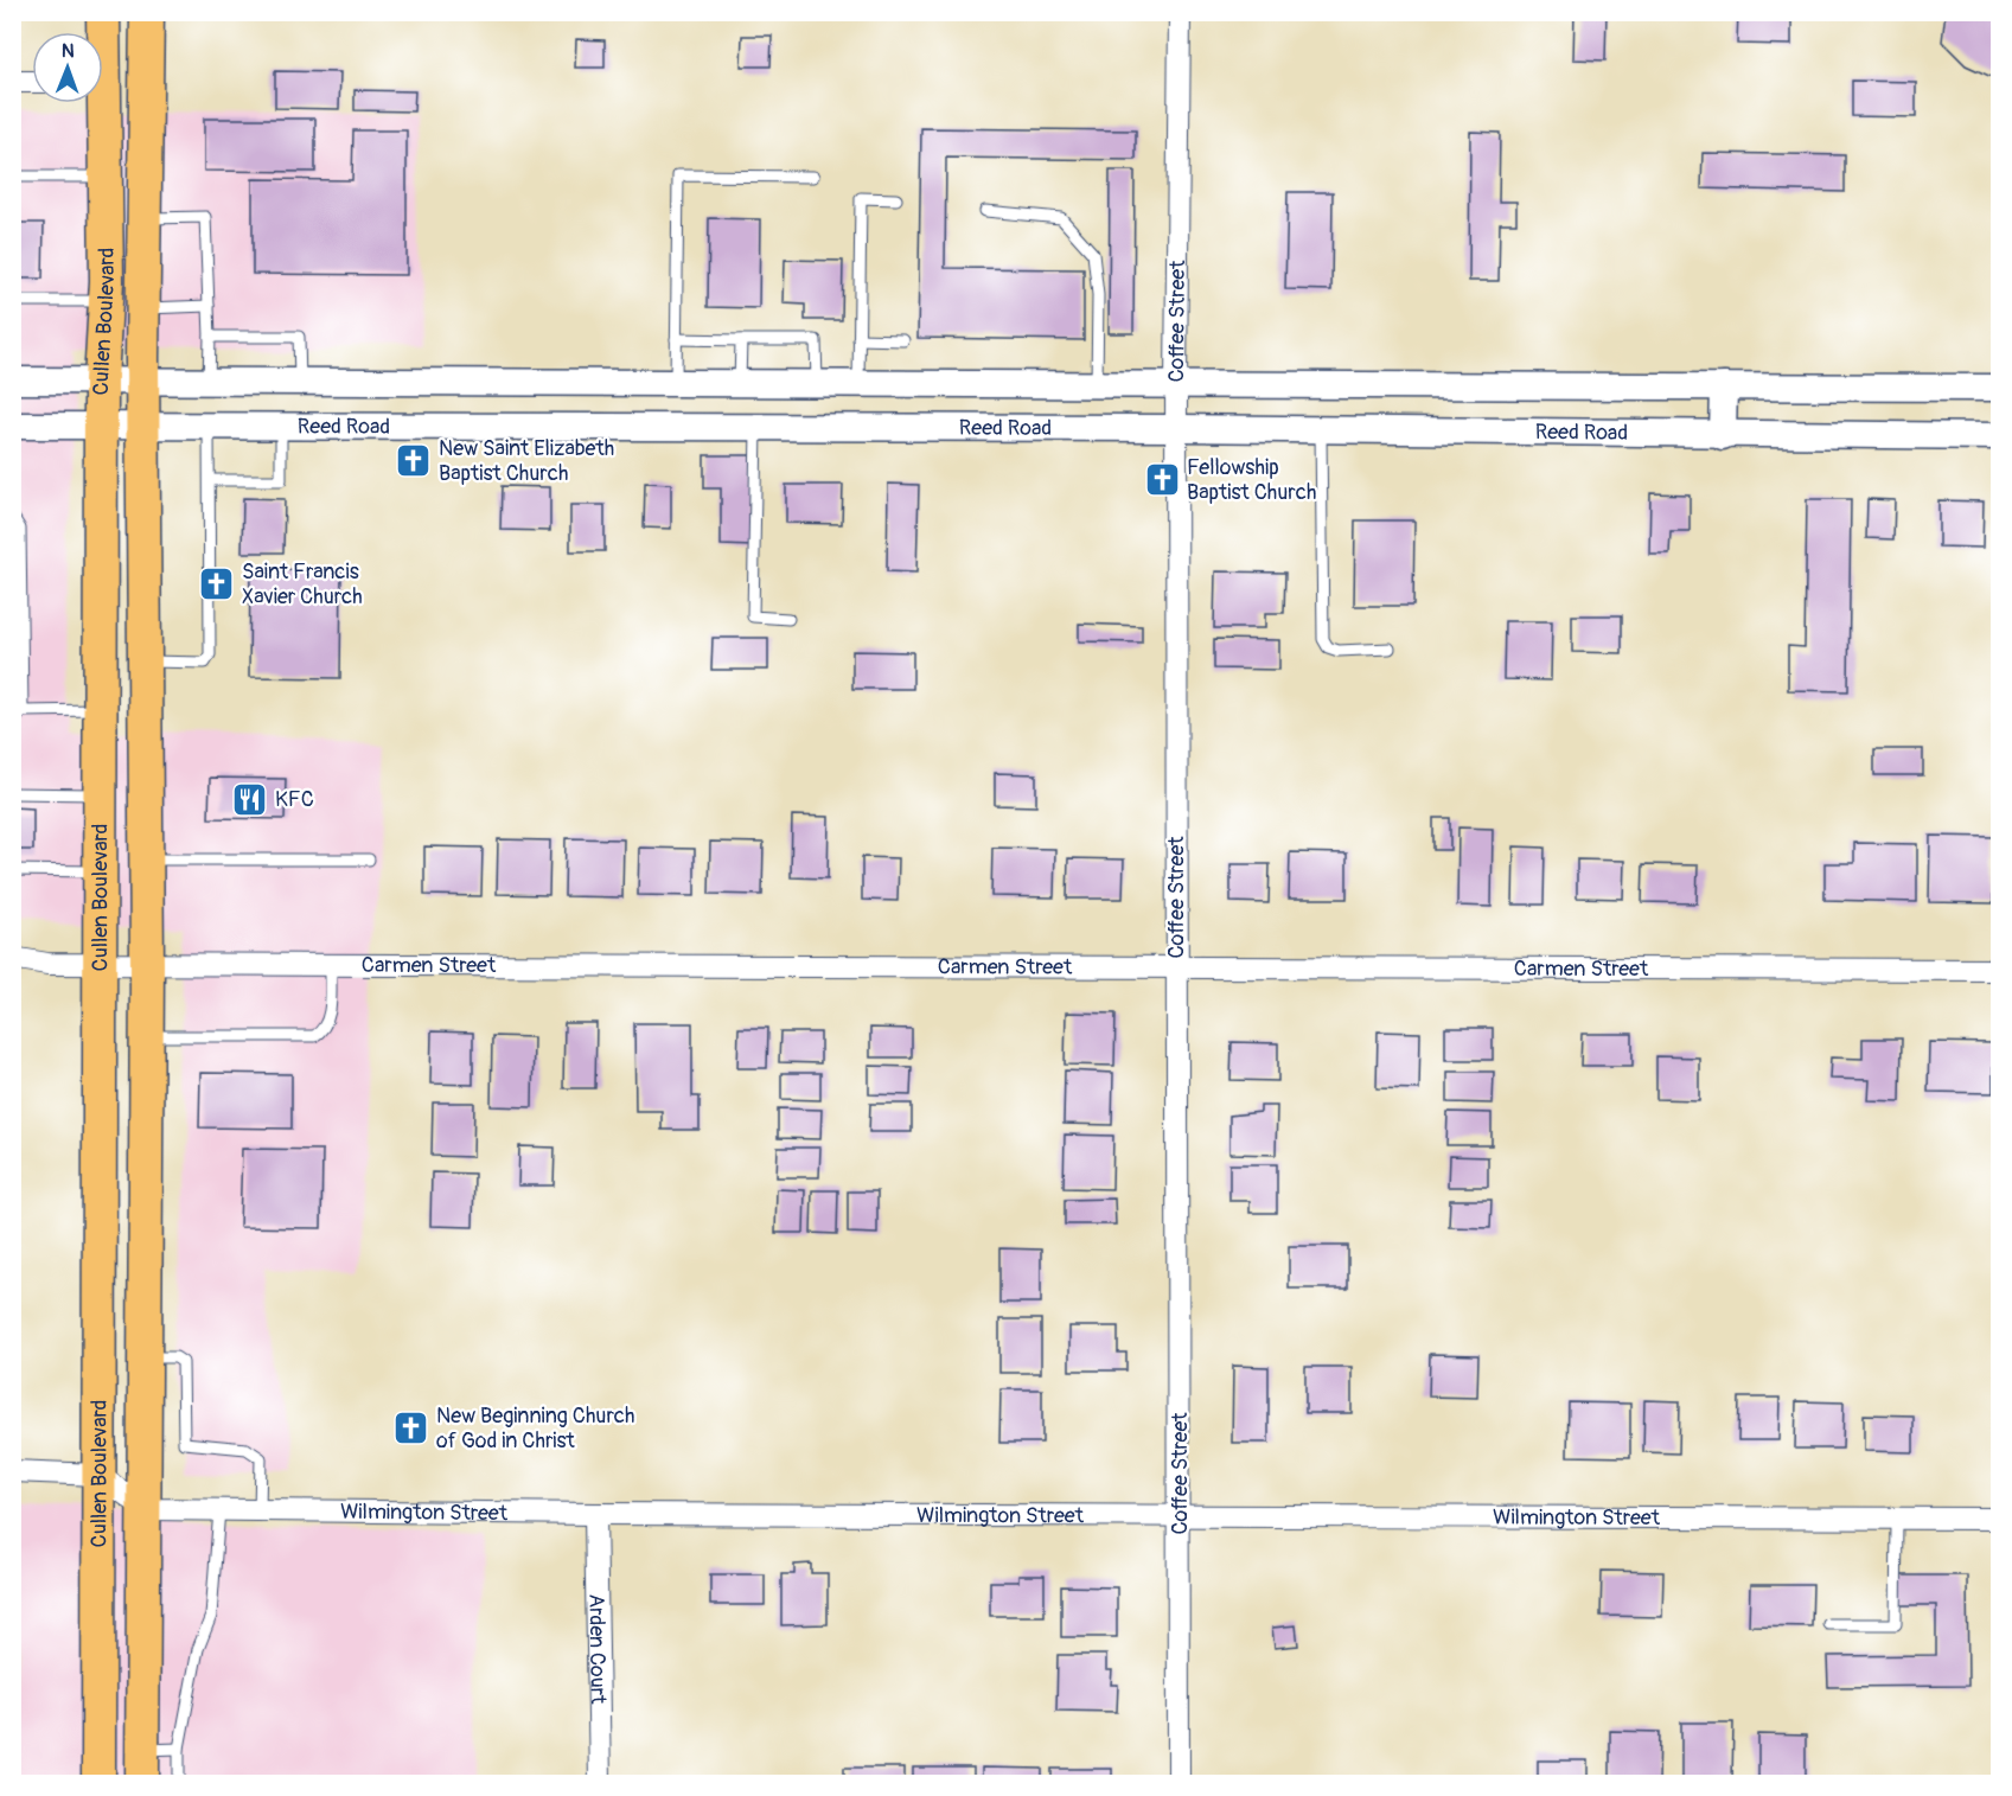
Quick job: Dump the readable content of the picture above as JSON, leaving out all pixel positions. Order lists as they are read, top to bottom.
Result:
{
  "streets": {
    "main road": ["Cullen Boulevard"],
    "street": [
      "Coffee Street",
      "Reed Road",
      "Carmen Street",
      "Wilmington Street",
      "Arden Court"
    ]
  },
  "crossings": [
    ["Cullen Boulevard", "Reed Road"],
    ["Cullen Boulevard", "Carmen Street"],
    ["Cullen Boulevard", "Wilmington Street"],
    ["Coffee Street", "Reed Road"],
    ["Coffee Street", "Carmen Street"],
    ["Coffee Street", "Wilmington Street"],
    ["Wilmington Street", "Arden Court"]
  ],
  "places": {
    "church": [
      "New Saint Elizabeth Baptist Church",
      "Fellowship Baptist Church",
      "Saint Francis Xavier Church",
      "New Beginning Church of God in Christ"
    ],
    "restaurant": ["KFC"]
  },
  "north": "top"
}
